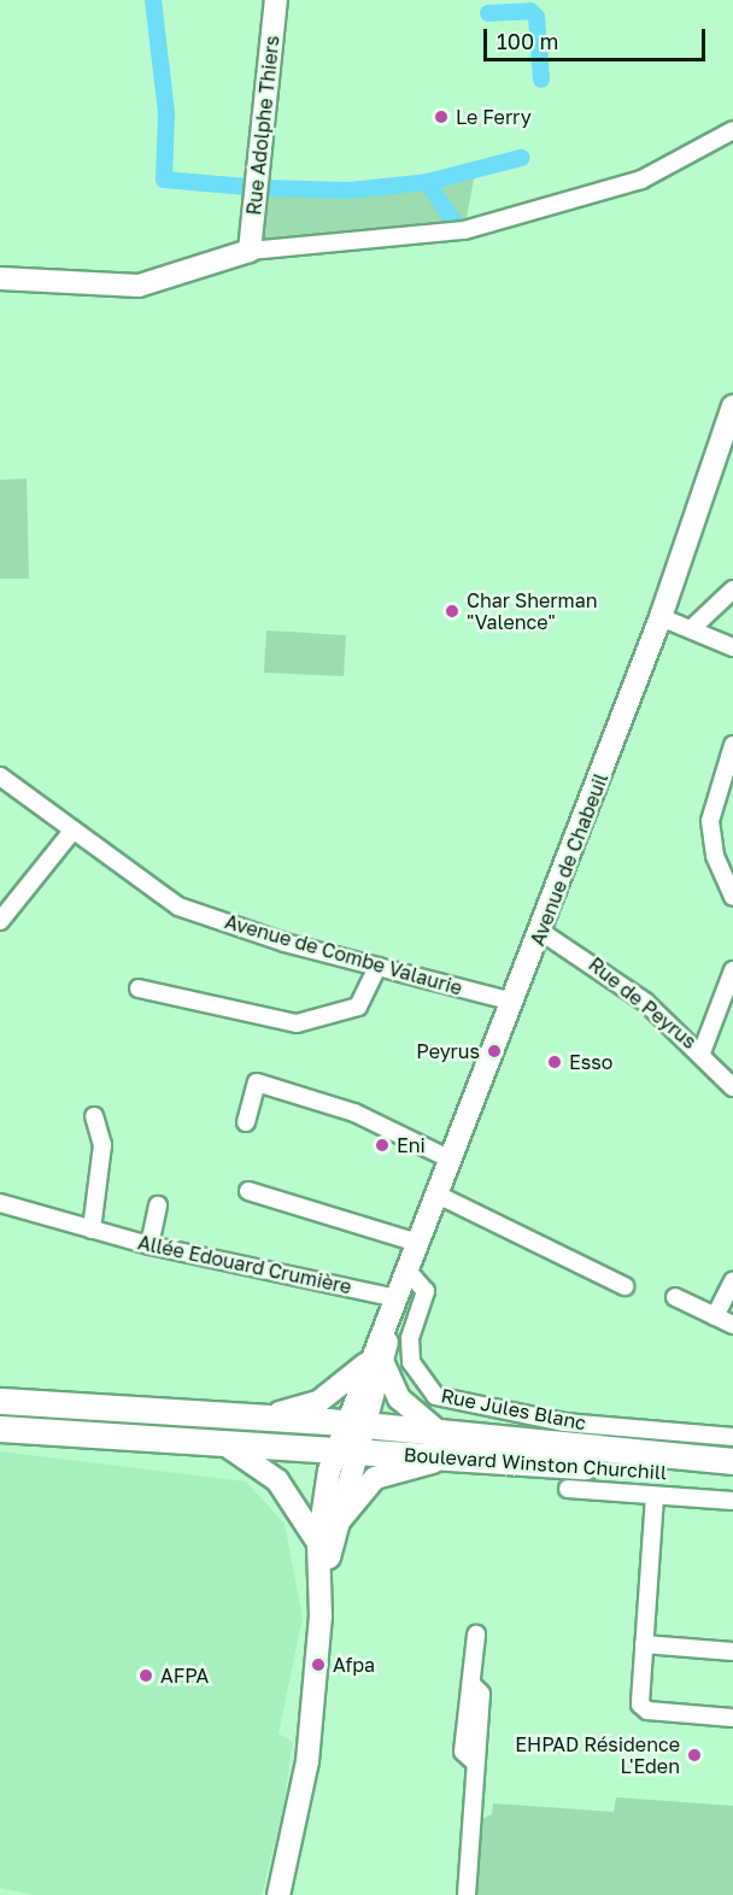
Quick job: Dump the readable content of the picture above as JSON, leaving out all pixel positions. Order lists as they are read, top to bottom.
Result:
{
  "streets": {
    "main road": ["Rue Adolphe Thiers", "Avenue de Chabeuil", "Boulevard Winston Churchill"],
    "street": [
      "Avenue de Combe Valaurie",
      "Rue de Peyrus",
      "Allée Edouard Crumière",
      "Rue Jules Blanc"
    ]
  },
  "crossings": [
    ["Avenue de Chabeuil", "Avenue de Combe Valaurie"],
    ["Avenue de Chabeuil", "Rue de Peyrus"],
    ["Avenue de Chabeuil", "Allée Edouard Crumière"],
    ["Avenue de Chabeuil", "Rue Jules Blanc"],
    ["Avenue de Chabeuil", "Boulevard Winston Churchill"]
  ],
  "places": [
    "Le Ferry",
    "Char Sherman \"Valence\"",
    "Peyrus",
    "Esso",
    "Eni",
    "Afpa",
    "AFPA",
    "EHPAD Résidence L'Eden"
  ],
  "scale_bar": "100 m"
}
